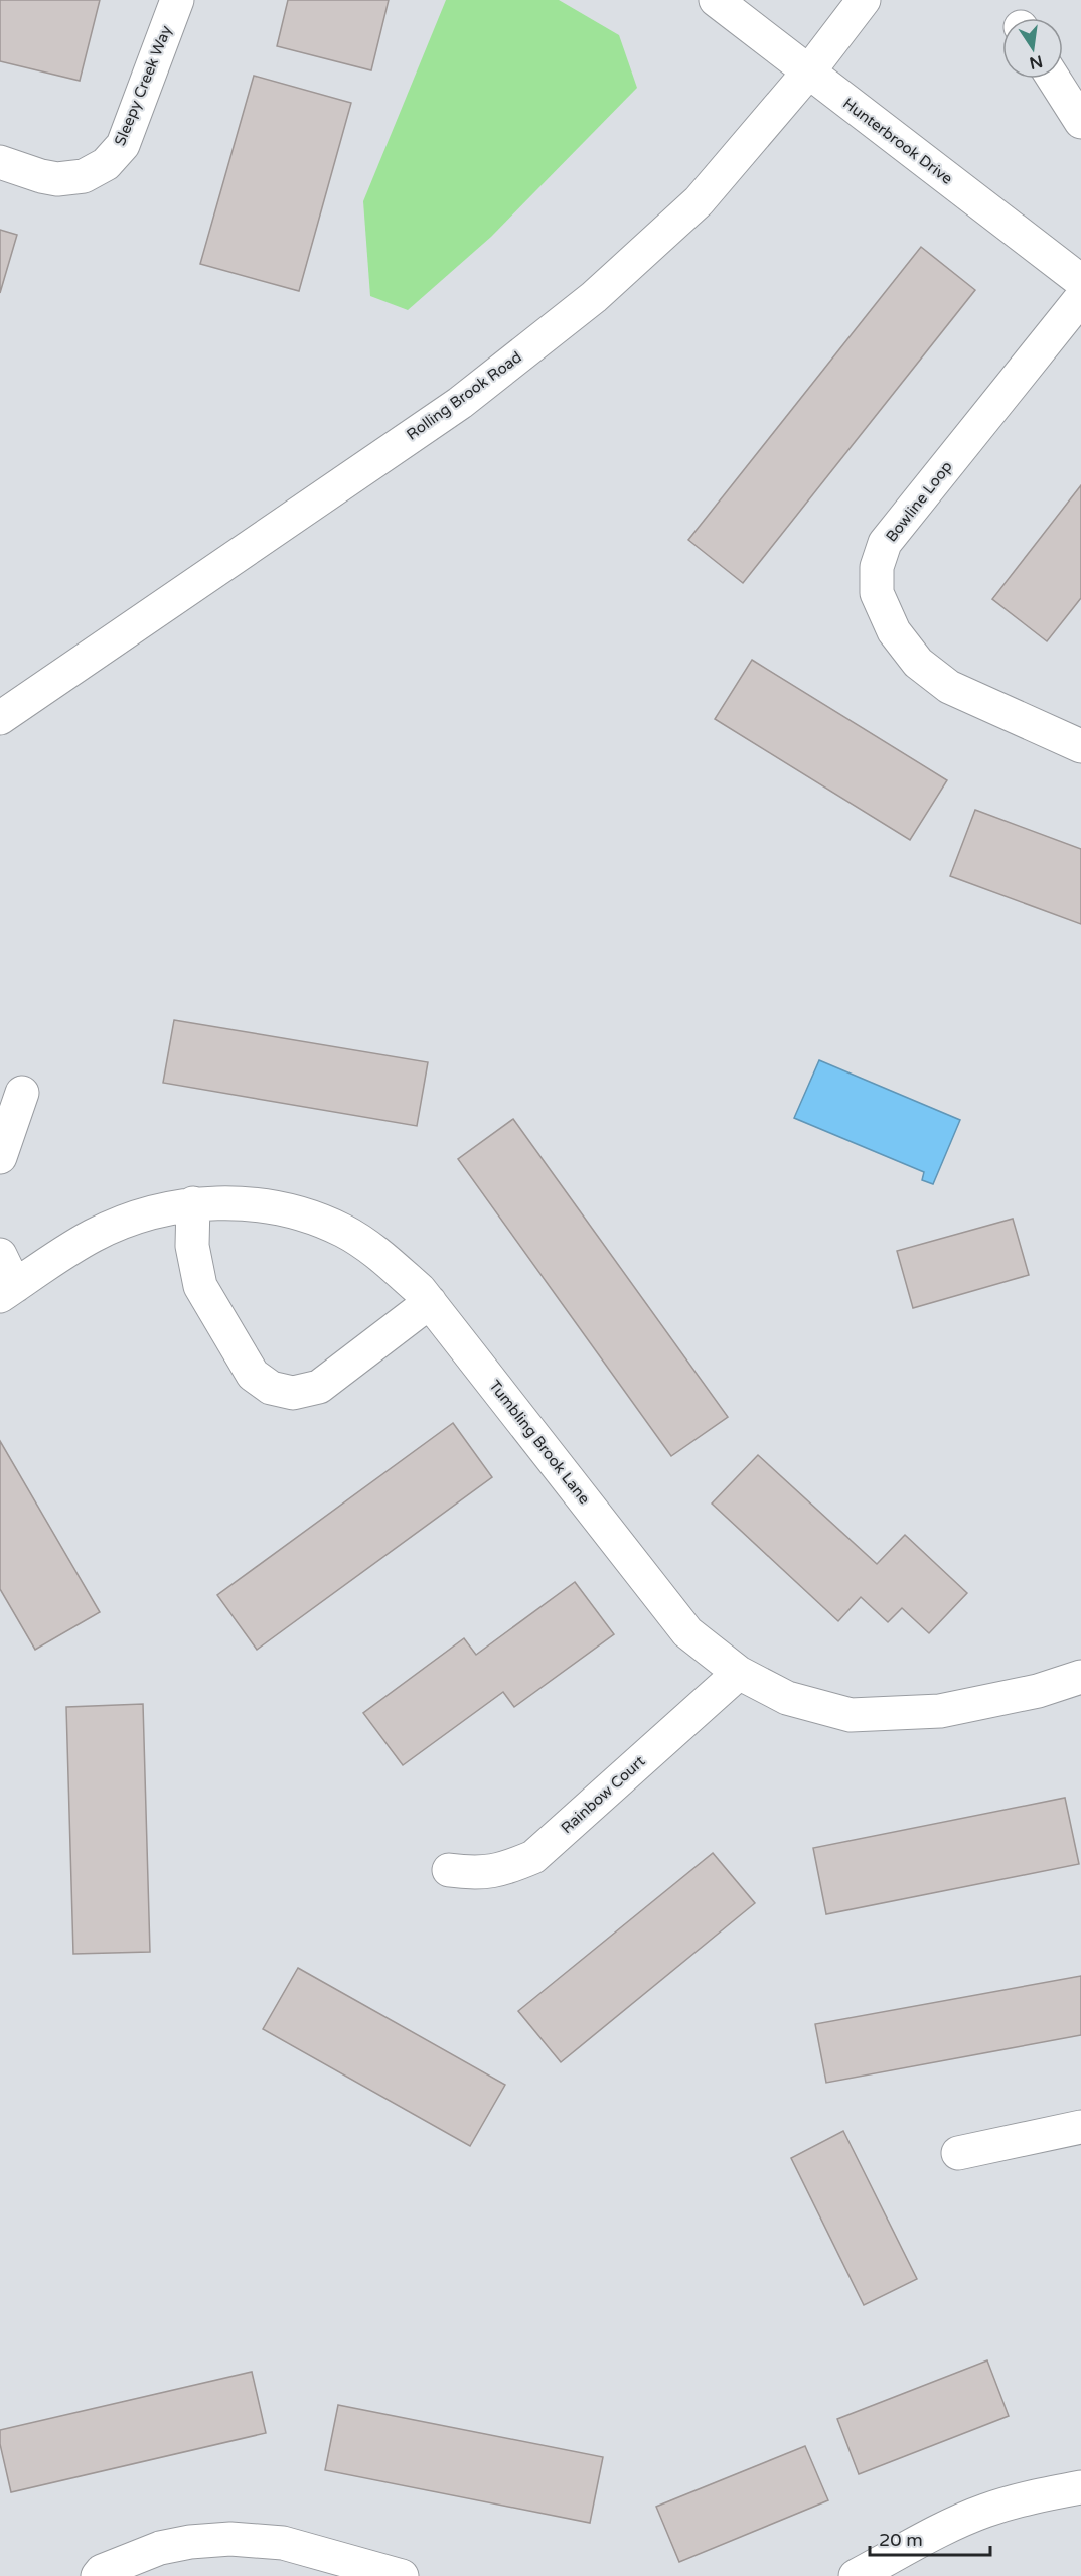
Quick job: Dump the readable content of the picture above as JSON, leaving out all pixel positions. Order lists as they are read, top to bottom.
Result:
{
  "streets": {
    "street": [
      "Sleepy Creek Way",
      "Hunterbrook Drive",
      "Rolling Brook Road",
      "Bowline Loop",
      "Tumbling Brook Lane",
      "Rainbow Court"
    ]
  },
  "crossings": [
    ["Hunterbrook Drive", "Rolling Brook Road"],
    ["Tumbling Brook Lane", "Rainbow Court"]
  ],
  "scale_bar": "20 m",
  "north": "bottom"
}
